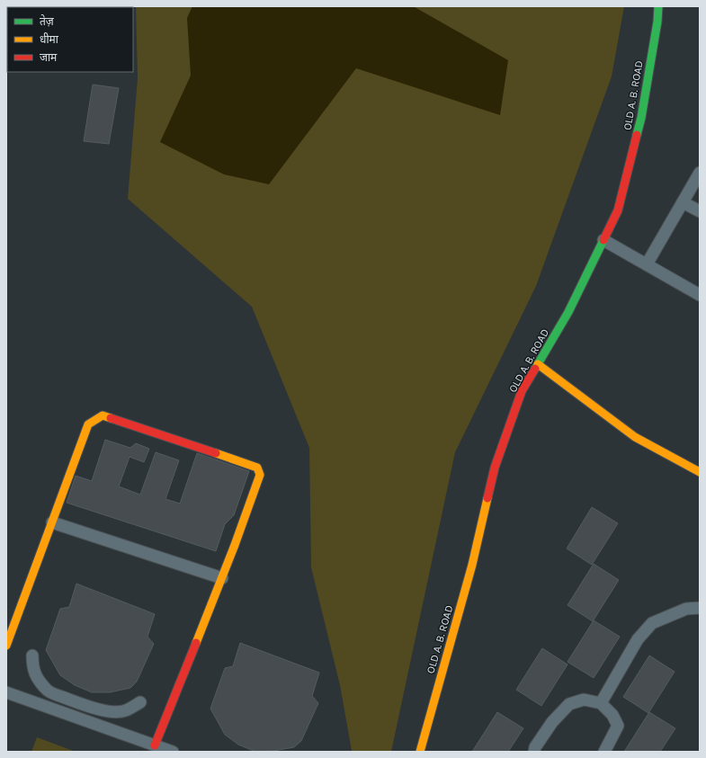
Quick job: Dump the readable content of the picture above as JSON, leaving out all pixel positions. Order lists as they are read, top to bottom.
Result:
{
  "streets": {
    "street": ["OLD A. B. ROAD"]
  },
  "legend": ["तेज़", "धीमा", "जाम"]
}
